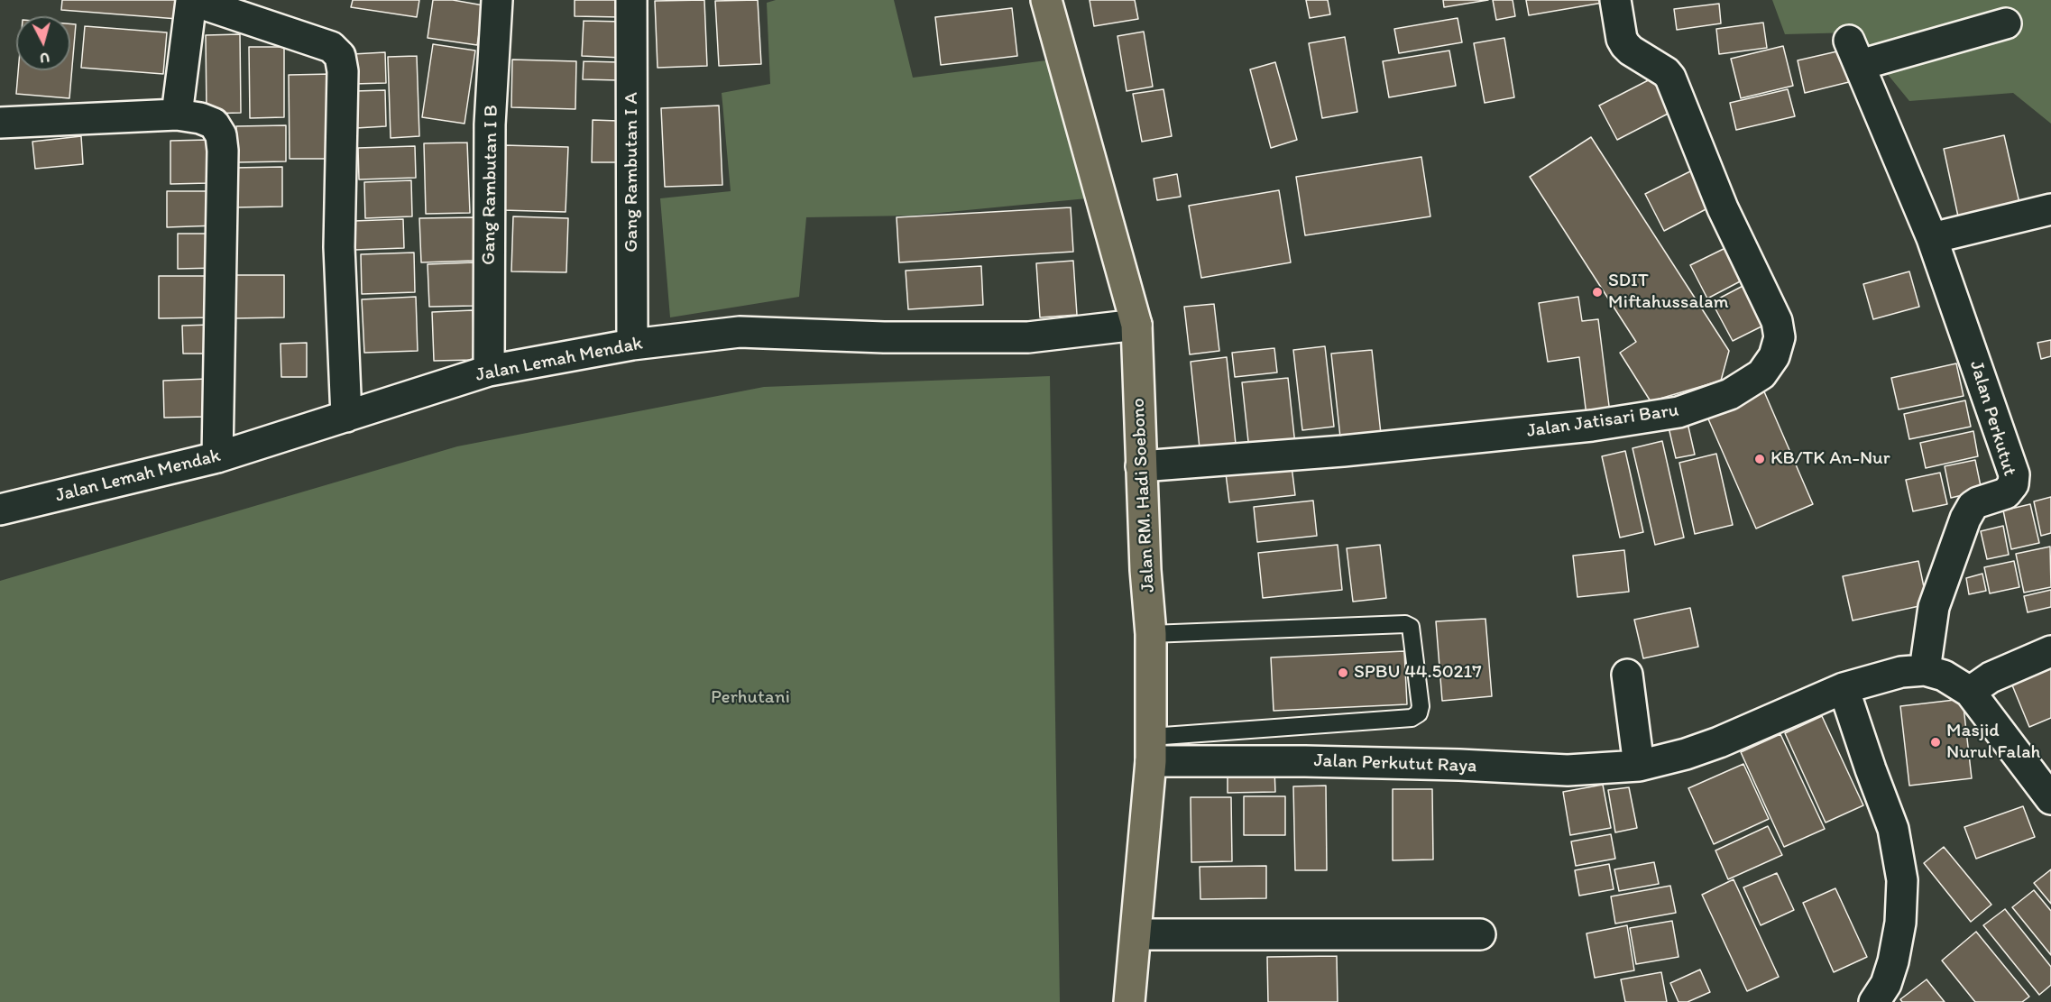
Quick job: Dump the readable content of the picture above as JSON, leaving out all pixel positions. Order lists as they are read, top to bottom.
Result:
{
  "streets": {
    "main road": ["Jalan RM. Hadi Soebono"],
    "street": [
      "Gang Rambutan I A",
      "Gang Rambutan I B",
      "Jalan Lemah Mendak",
      "Jalan Perkutut",
      "Jalan Jatisari Baru",
      "Jalan Perkutut Raya"
    ]
  },
  "crossings": [
    ["Gang Rambutan I A", "Jalan Lemah Mendak"],
    ["Gang Rambutan I B", "Jalan Lemah Mendak"],
    ["Jalan Lemah Mendak", "Jalan RM. Hadi Soebono"],
    ["Jalan Perkutut", "Jalan Perkutut Raya"],
    ["Jalan Jatisari Baru", "Jalan RM. Hadi Soebono"],
    ["Jalan RM. Hadi Soebono", "Jalan Perkutut Raya"]
  ],
  "parks": ["Perhutani"],
  "places": [
    "SDIT Miftahussalam",
    "KB/TK An-Nur",
    "SPBU 44.50217",
    "Masjid Nurul Falah"
  ],
  "north": "bottom"
}
